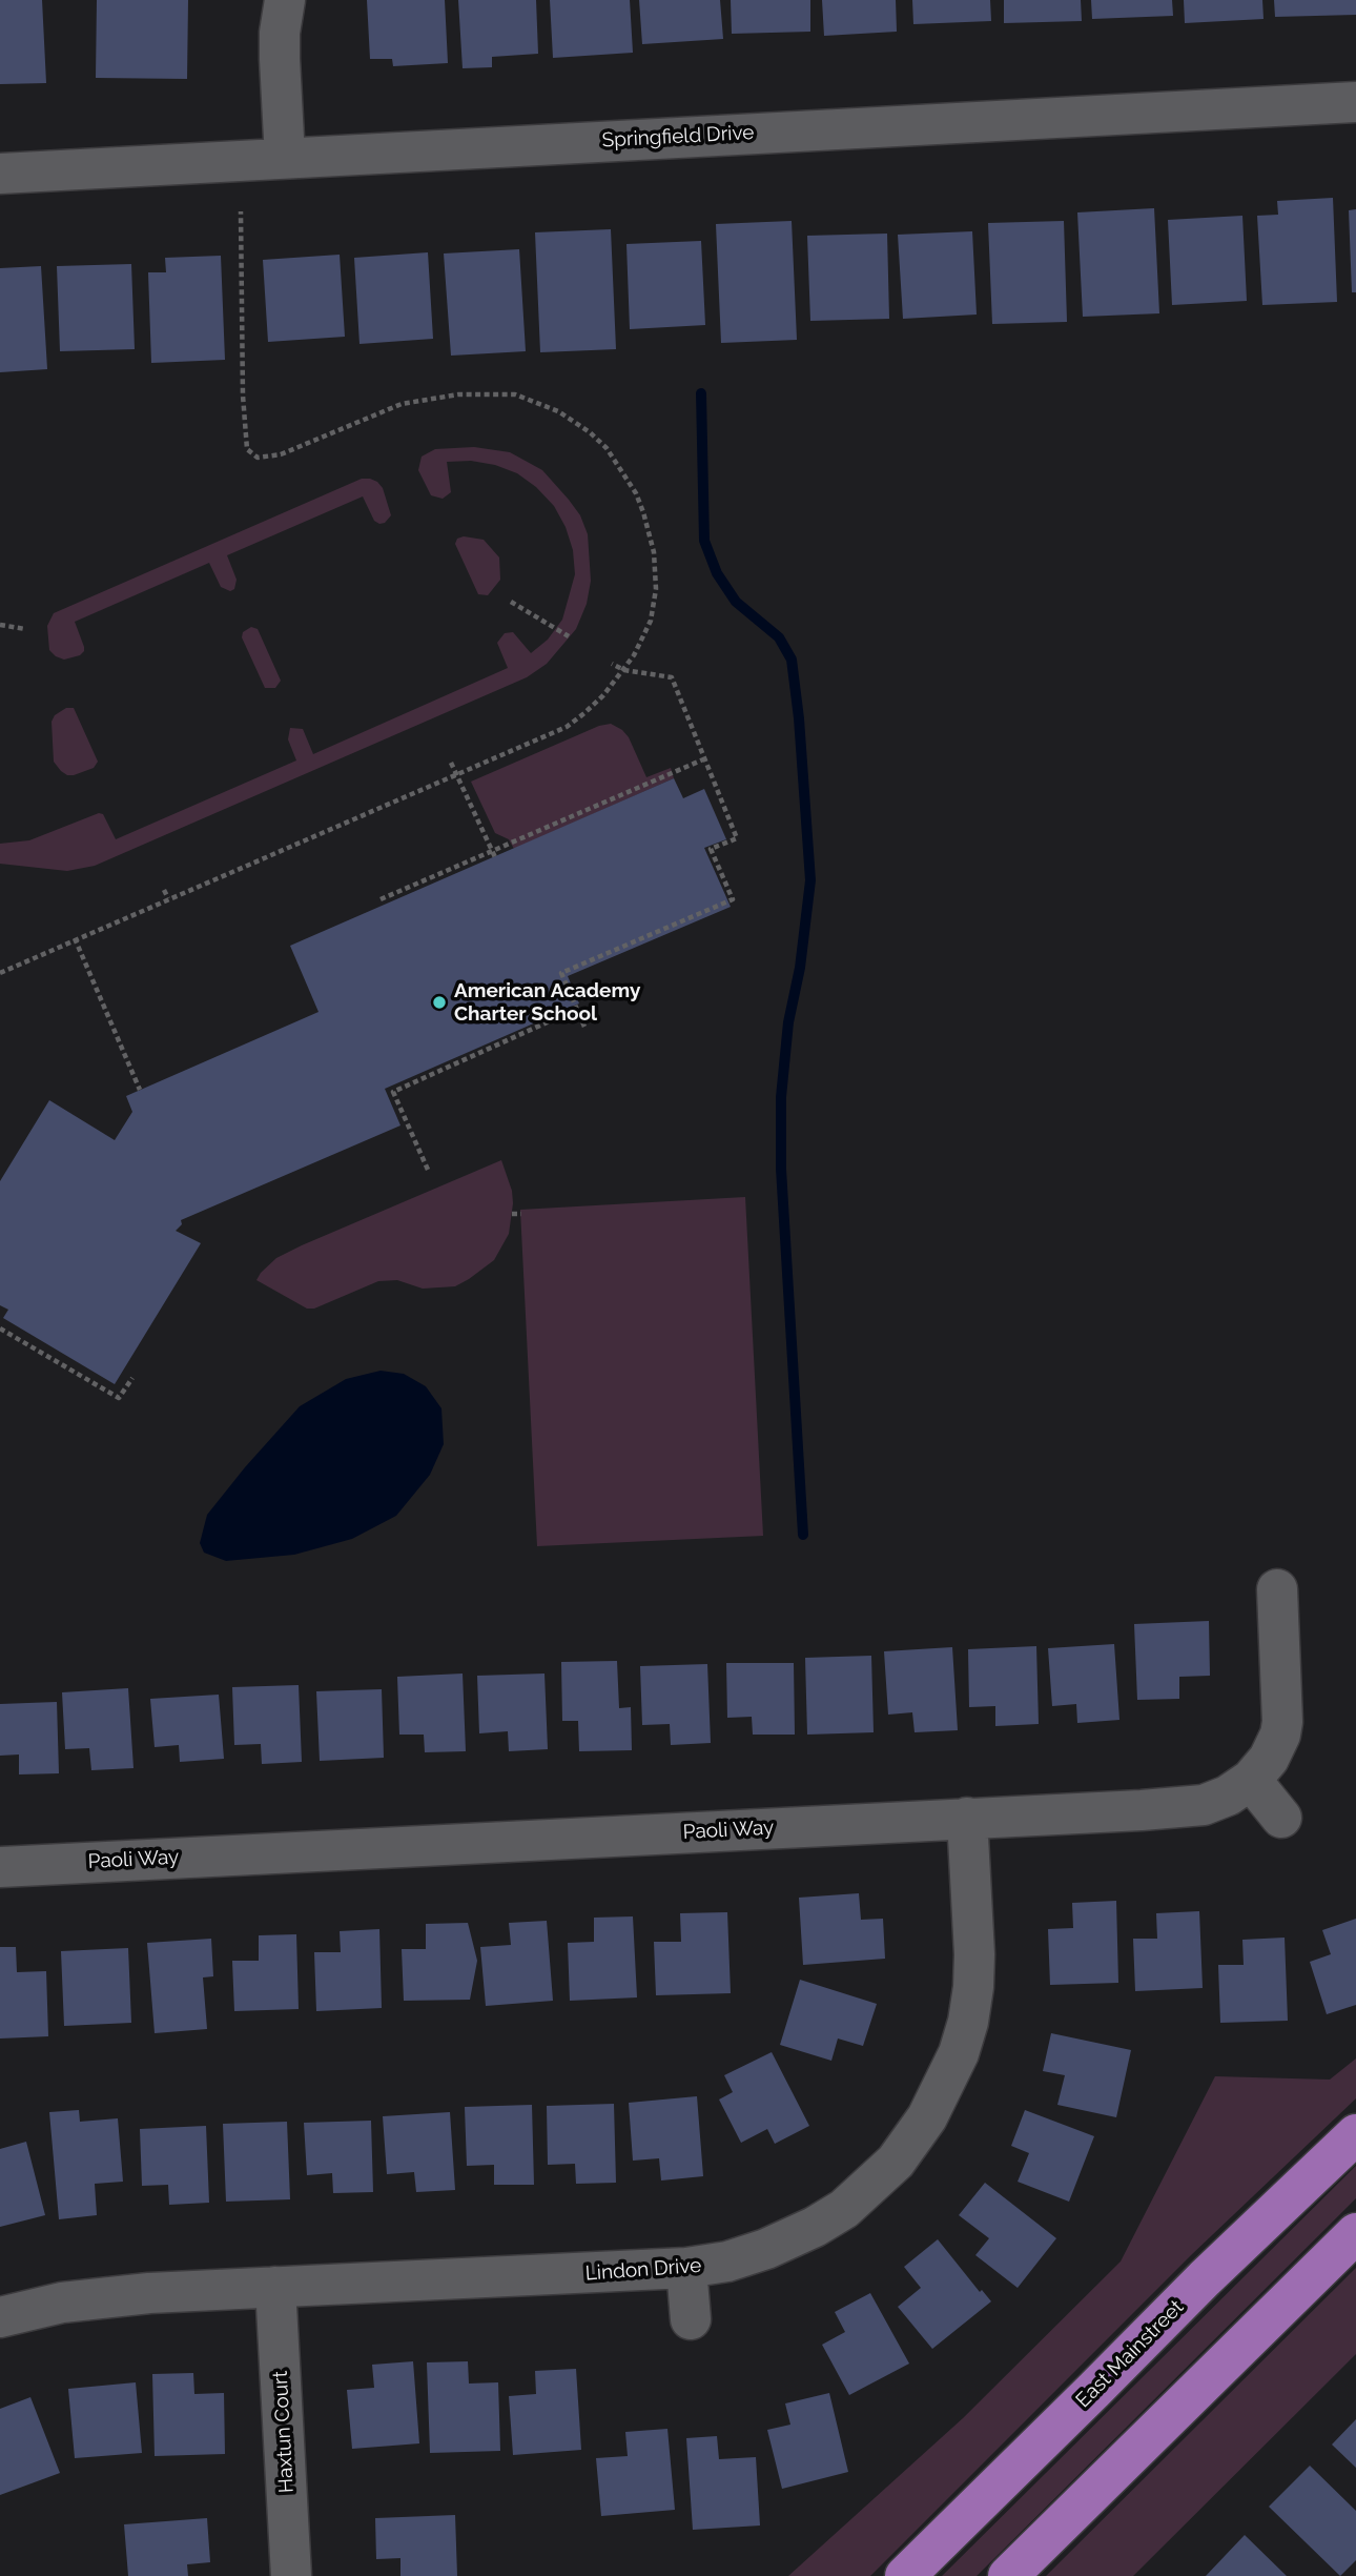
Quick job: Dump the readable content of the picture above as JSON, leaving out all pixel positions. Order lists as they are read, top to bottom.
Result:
{
  "streets": {
    "main road": ["East Mainstreet"],
    "street": [
      "Springfield Drive",
      "Paoli Way",
      "Lindon Drive",
      "Haxtun Court"
    ]
  },
  "crossings": [
    ["Paoli Way", "Lindon Drive"],
    ["Lindon Drive", "Haxtun Court"]
  ],
  "places": ["American Academy Charter School"]
}
